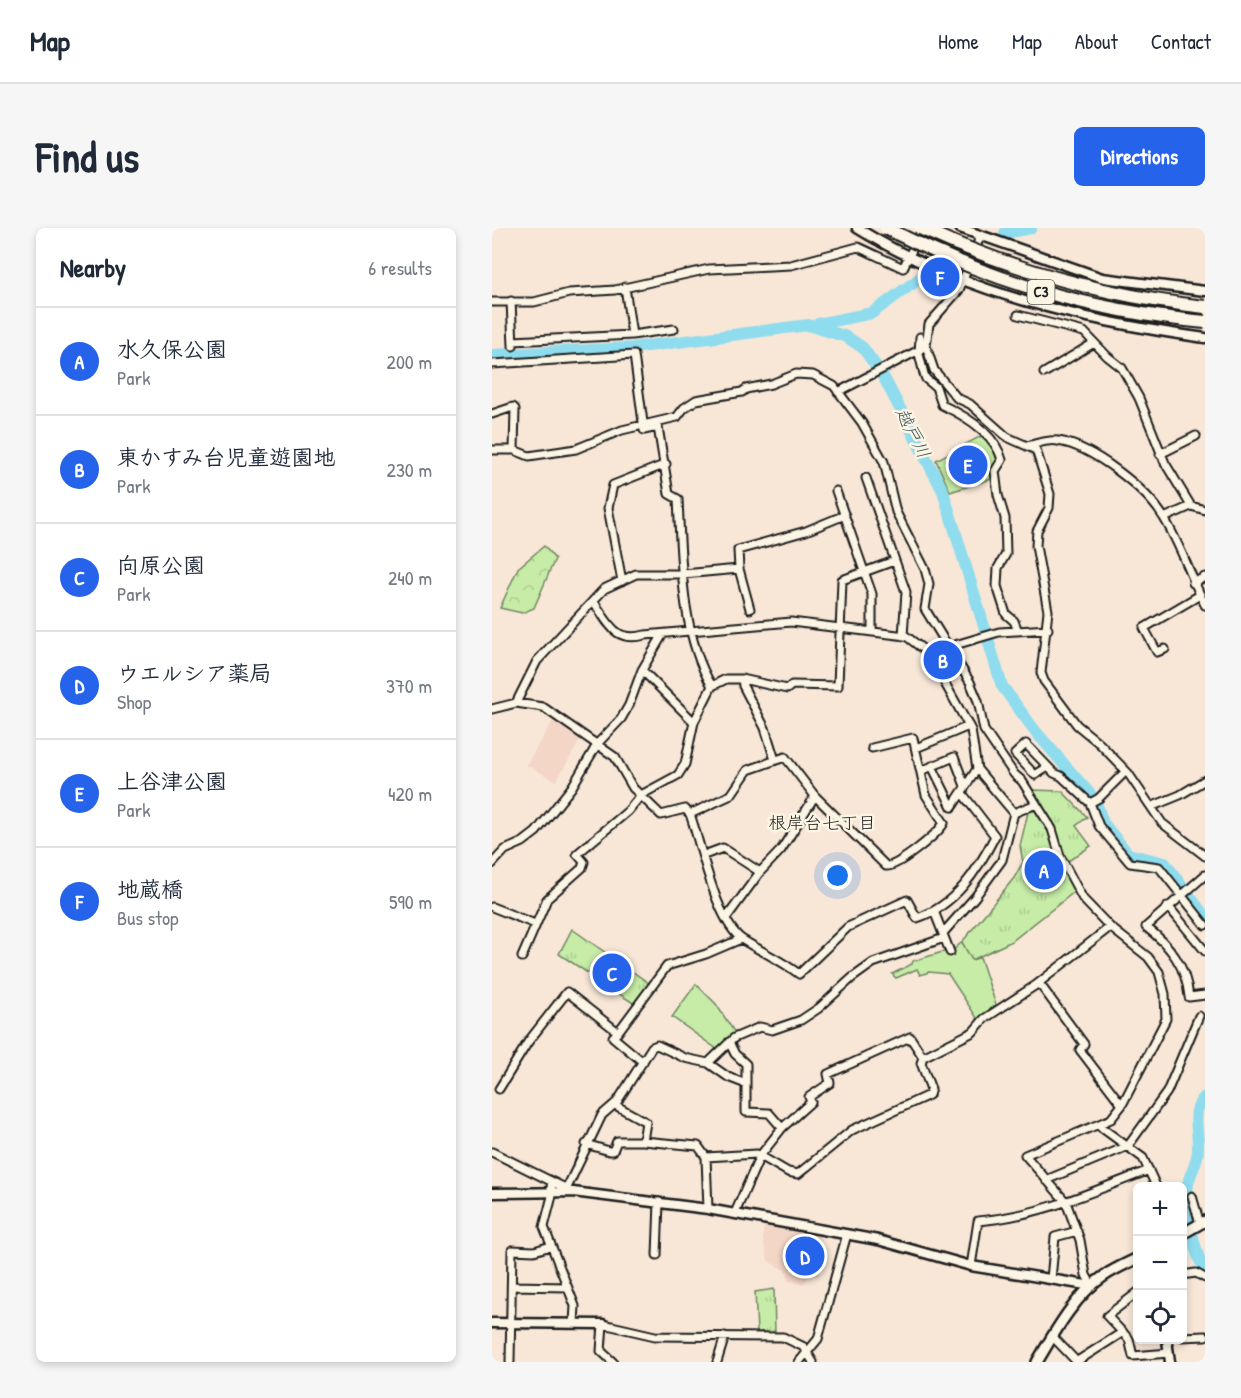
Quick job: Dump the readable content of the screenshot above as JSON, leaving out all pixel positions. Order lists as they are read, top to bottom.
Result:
{
  "streets": {
    "highway": ["C3"]
  },
  "districts": ["根岸台七丁目"],
  "water": ["越戸川"],
  "page": {
    "header": "Map",
    "nav": [
      "Home",
      "Map",
      "About",
      "Contact"
    ],
    "buttons": "Directions",
    "title": "Find us",
    "heading": ["Nearby", "6 results"],
    "pins": [
      "F",
      "E",
      "B",
      "A",
      "C",
      "D"
    ],
    "list": [
      {
        "mark": "A",
        "name": "水久保公園",
        "note": "Park",
        "value": "200 m"
      },
      {
        "mark": "B",
        "name": "東かすみ台児童遊園地",
        "note": "Park",
        "value": "230 m"
      },
      {
        "mark": "C",
        "name": "向原公園",
        "note": "Park",
        "value": "240 m"
      },
      {
        "mark": "D",
        "name": "ウエルシア薬局",
        "note": "Shop",
        "value": "370 m"
      },
      {
        "mark": "E",
        "name": "上谷津公園",
        "note": "Park",
        "value": "420 m"
      },
      {
        "mark": "F",
        "name": "地蔵橋",
        "note": "Bus stop",
        "value": "590 m"
      }
    ],
    "map_buttons": ["+", "−"]
  }
}
